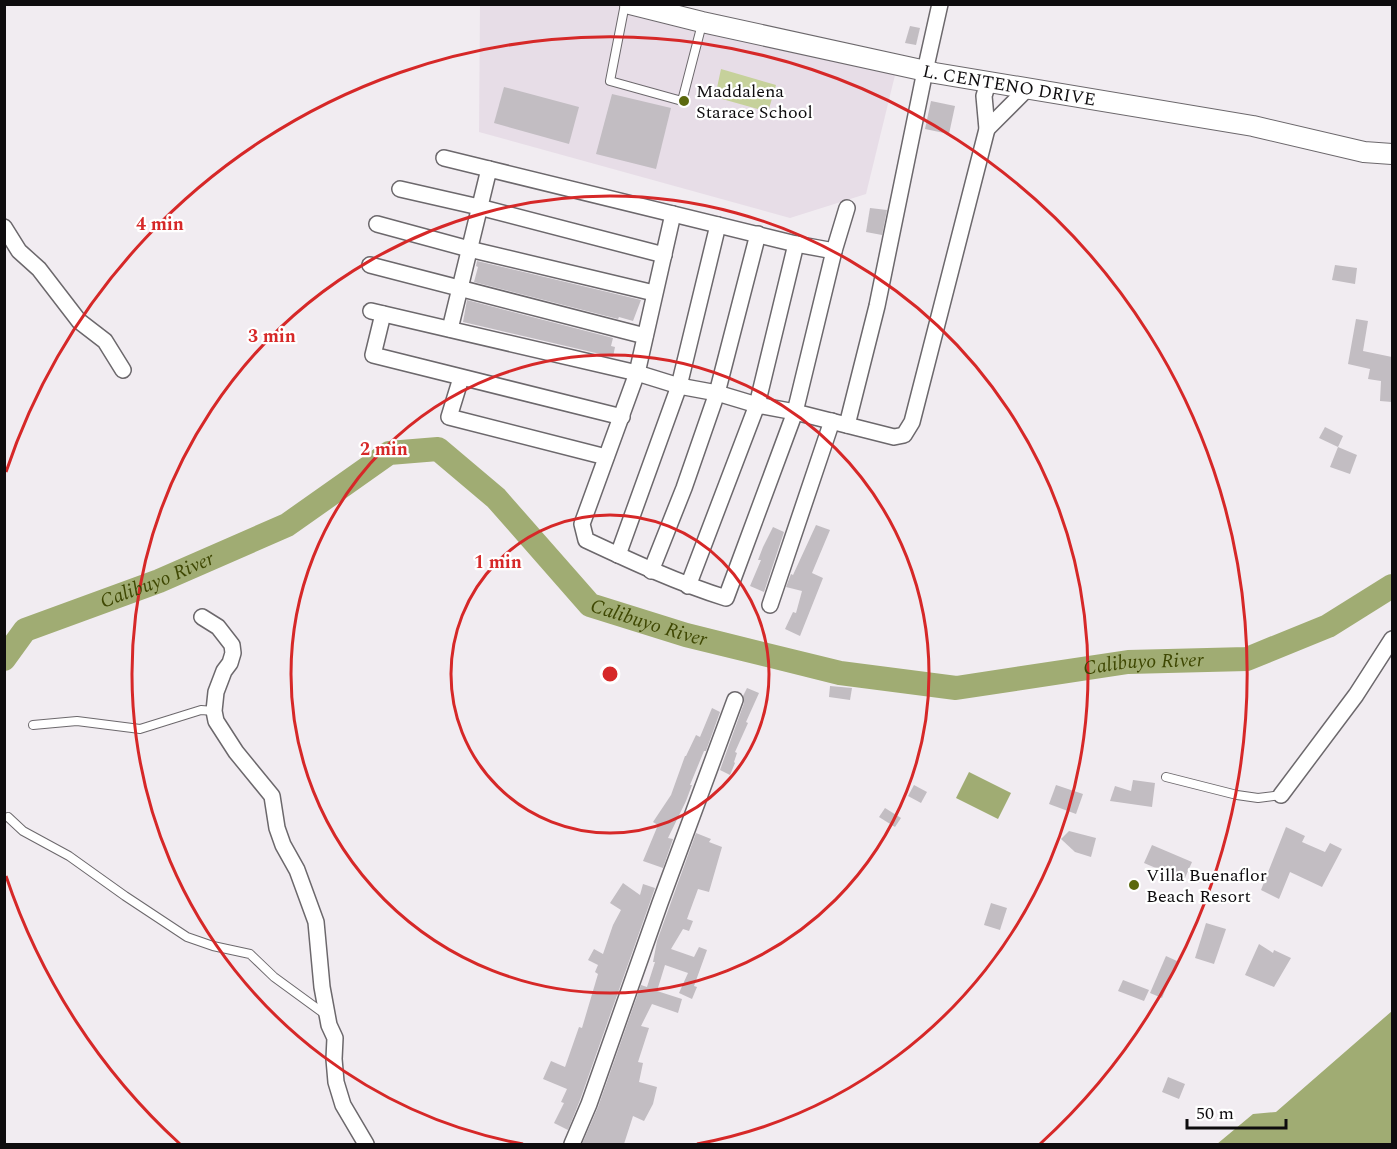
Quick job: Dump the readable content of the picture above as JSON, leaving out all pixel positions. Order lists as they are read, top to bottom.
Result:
{
  "streets": {
    "street": ["L. CENTENO DRIVE"]
  },
  "water": ["Calibuyo River"],
  "places": ["Maddalena Starace School", "Villa Buenaflor Beach Resort"],
  "scale_bar": "50 m",
  "rings": [
    "4 min",
    "3 min",
    "2 min",
    "1 min"
  ]
}
